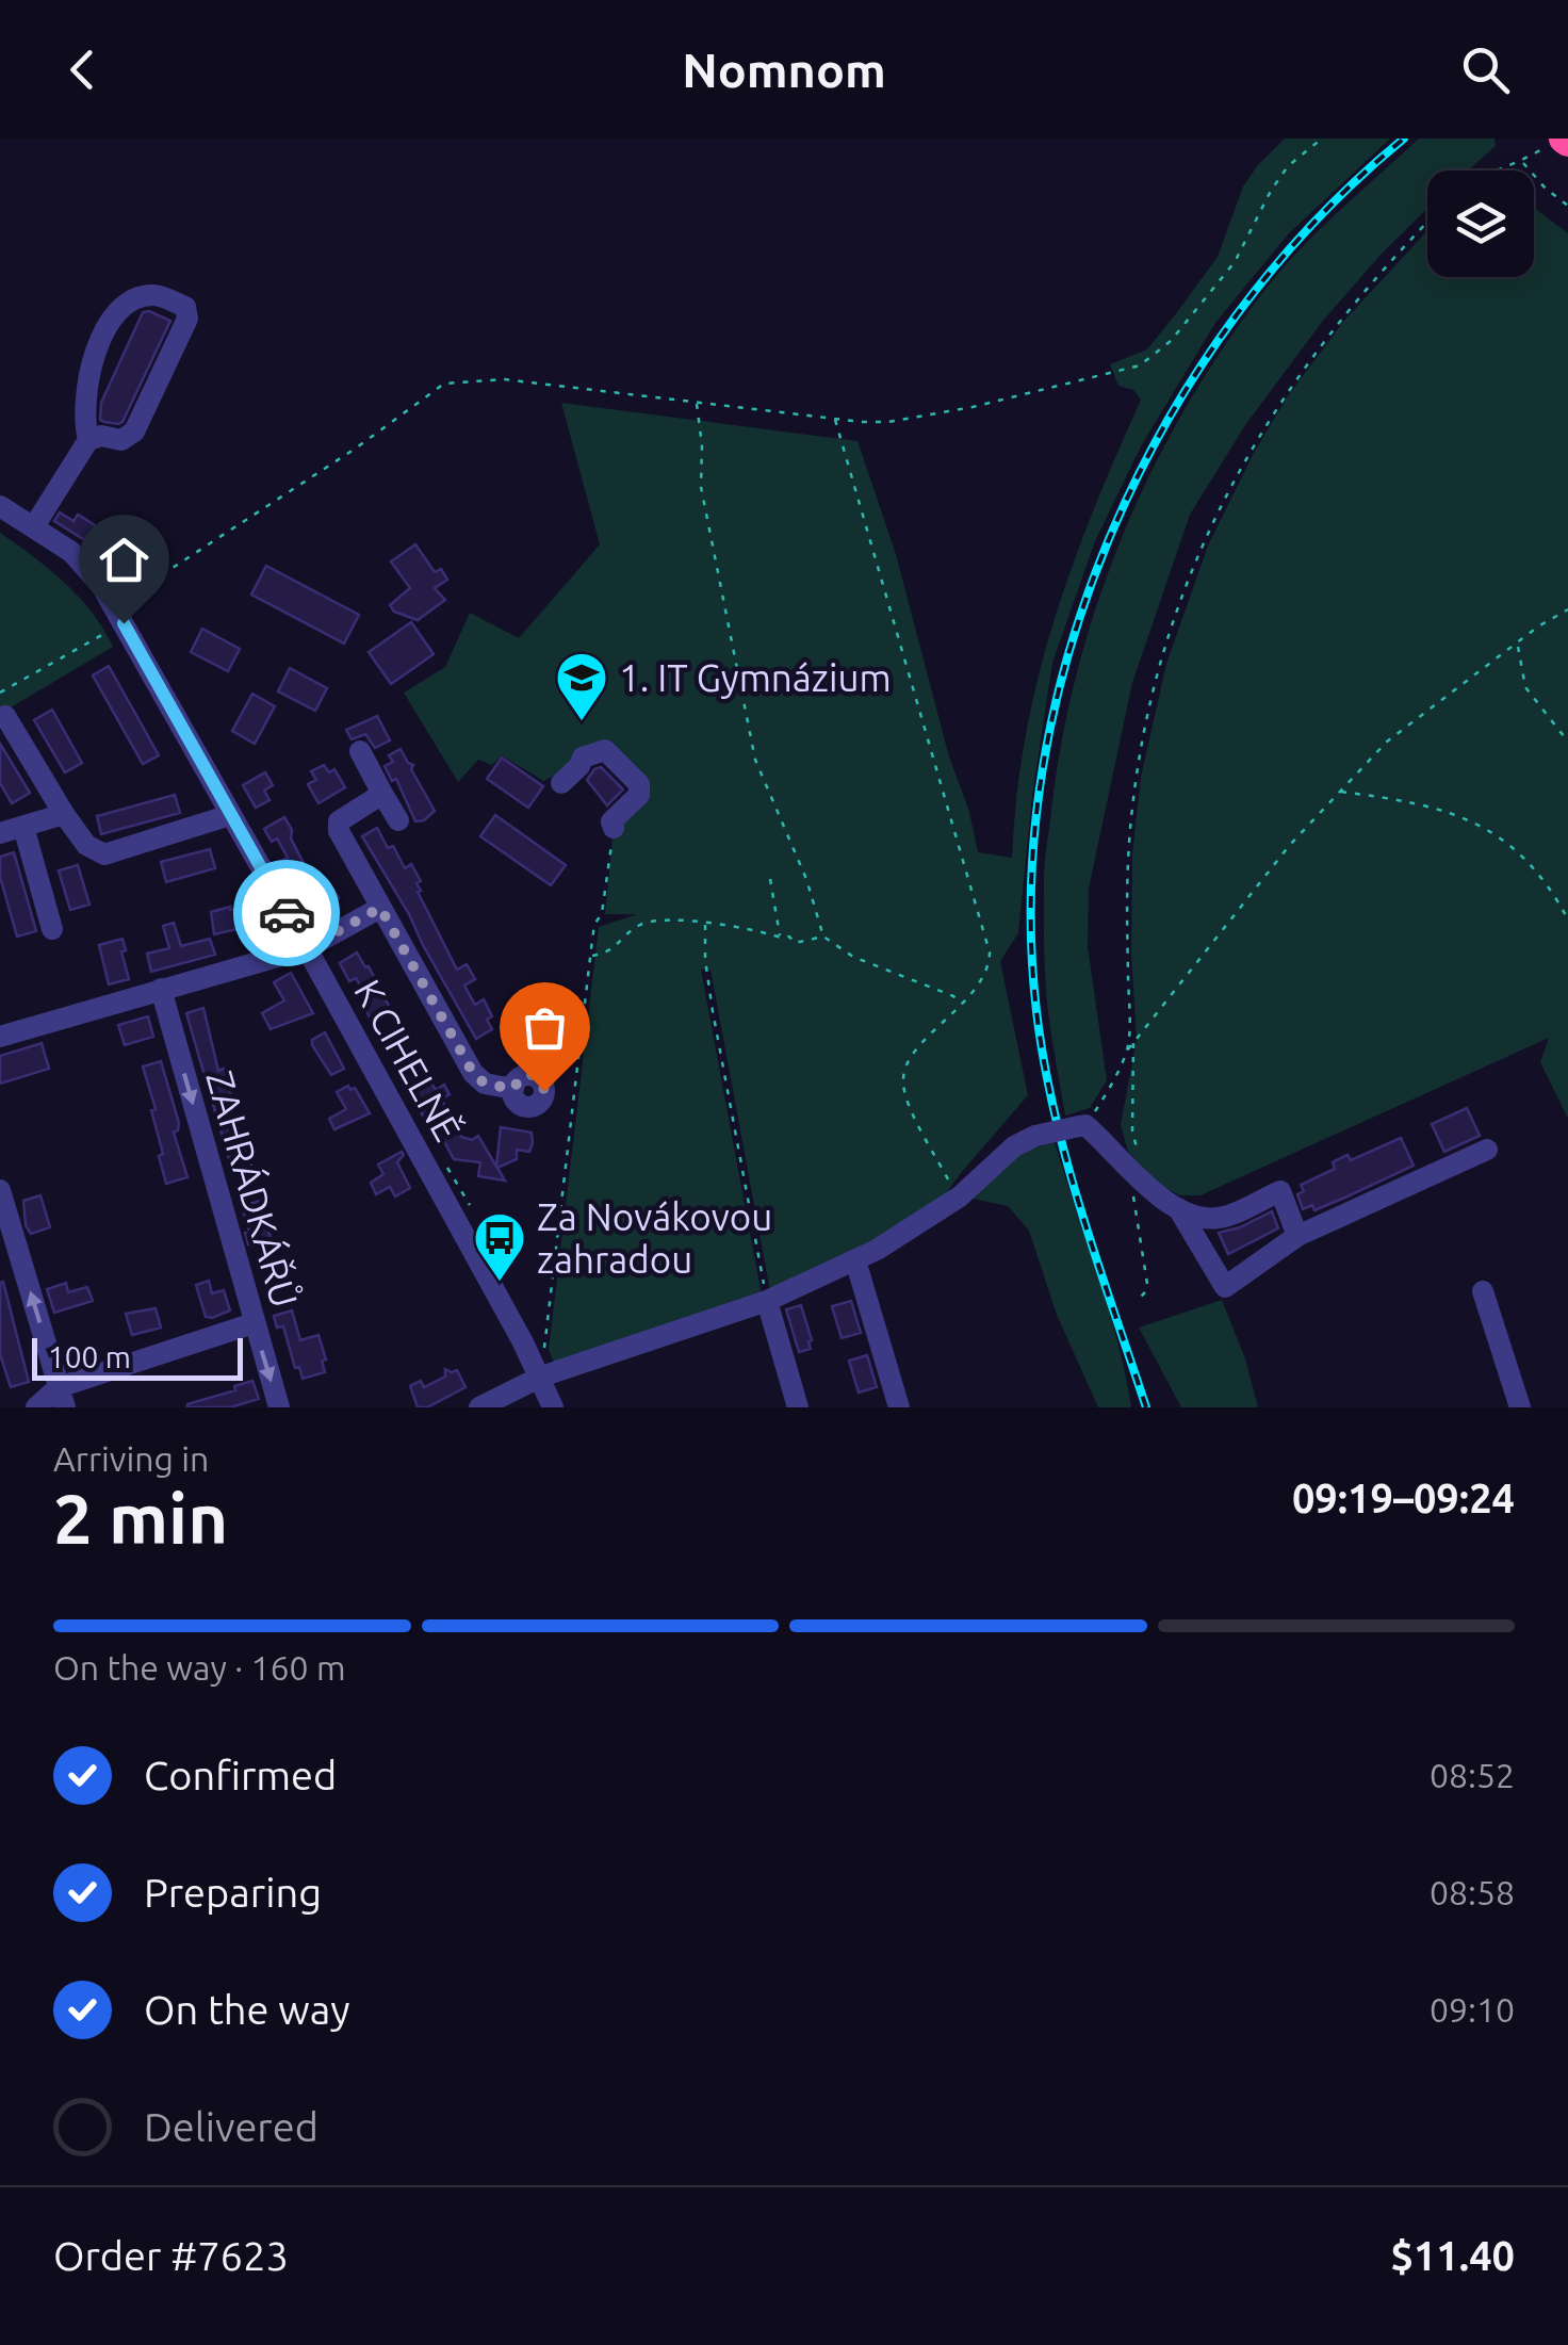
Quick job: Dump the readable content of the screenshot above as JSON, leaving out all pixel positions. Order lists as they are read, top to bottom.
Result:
{
  "streets": {
    "street": ["K CIHELNĚ", "ZAHRÁDKÁŘŮ"]
  },
  "one_way": ["ZAHRÁDKÁŘŮ"],
  "places": {
    "school or university": ["1. IT Gymnázium"],
    "bus stop": ["Za Novákovou zahradou"]
  },
  "scale_bar": "100 m",
  "page": {
    "header": "Nomnom",
    "scale": "100 m",
    "heading": ["2 min", "Arriving in", "09:19–09:24"],
    "panel": ["Order #7623", "$11.40"],
    "bar": "On the way · 160 m",
    "list": [
      ["Confirmed", "08:52"],
      ["Preparing", "08:58"],
      ["On the way", "09:10"],
      "Delivered"
    ]
  }
}
